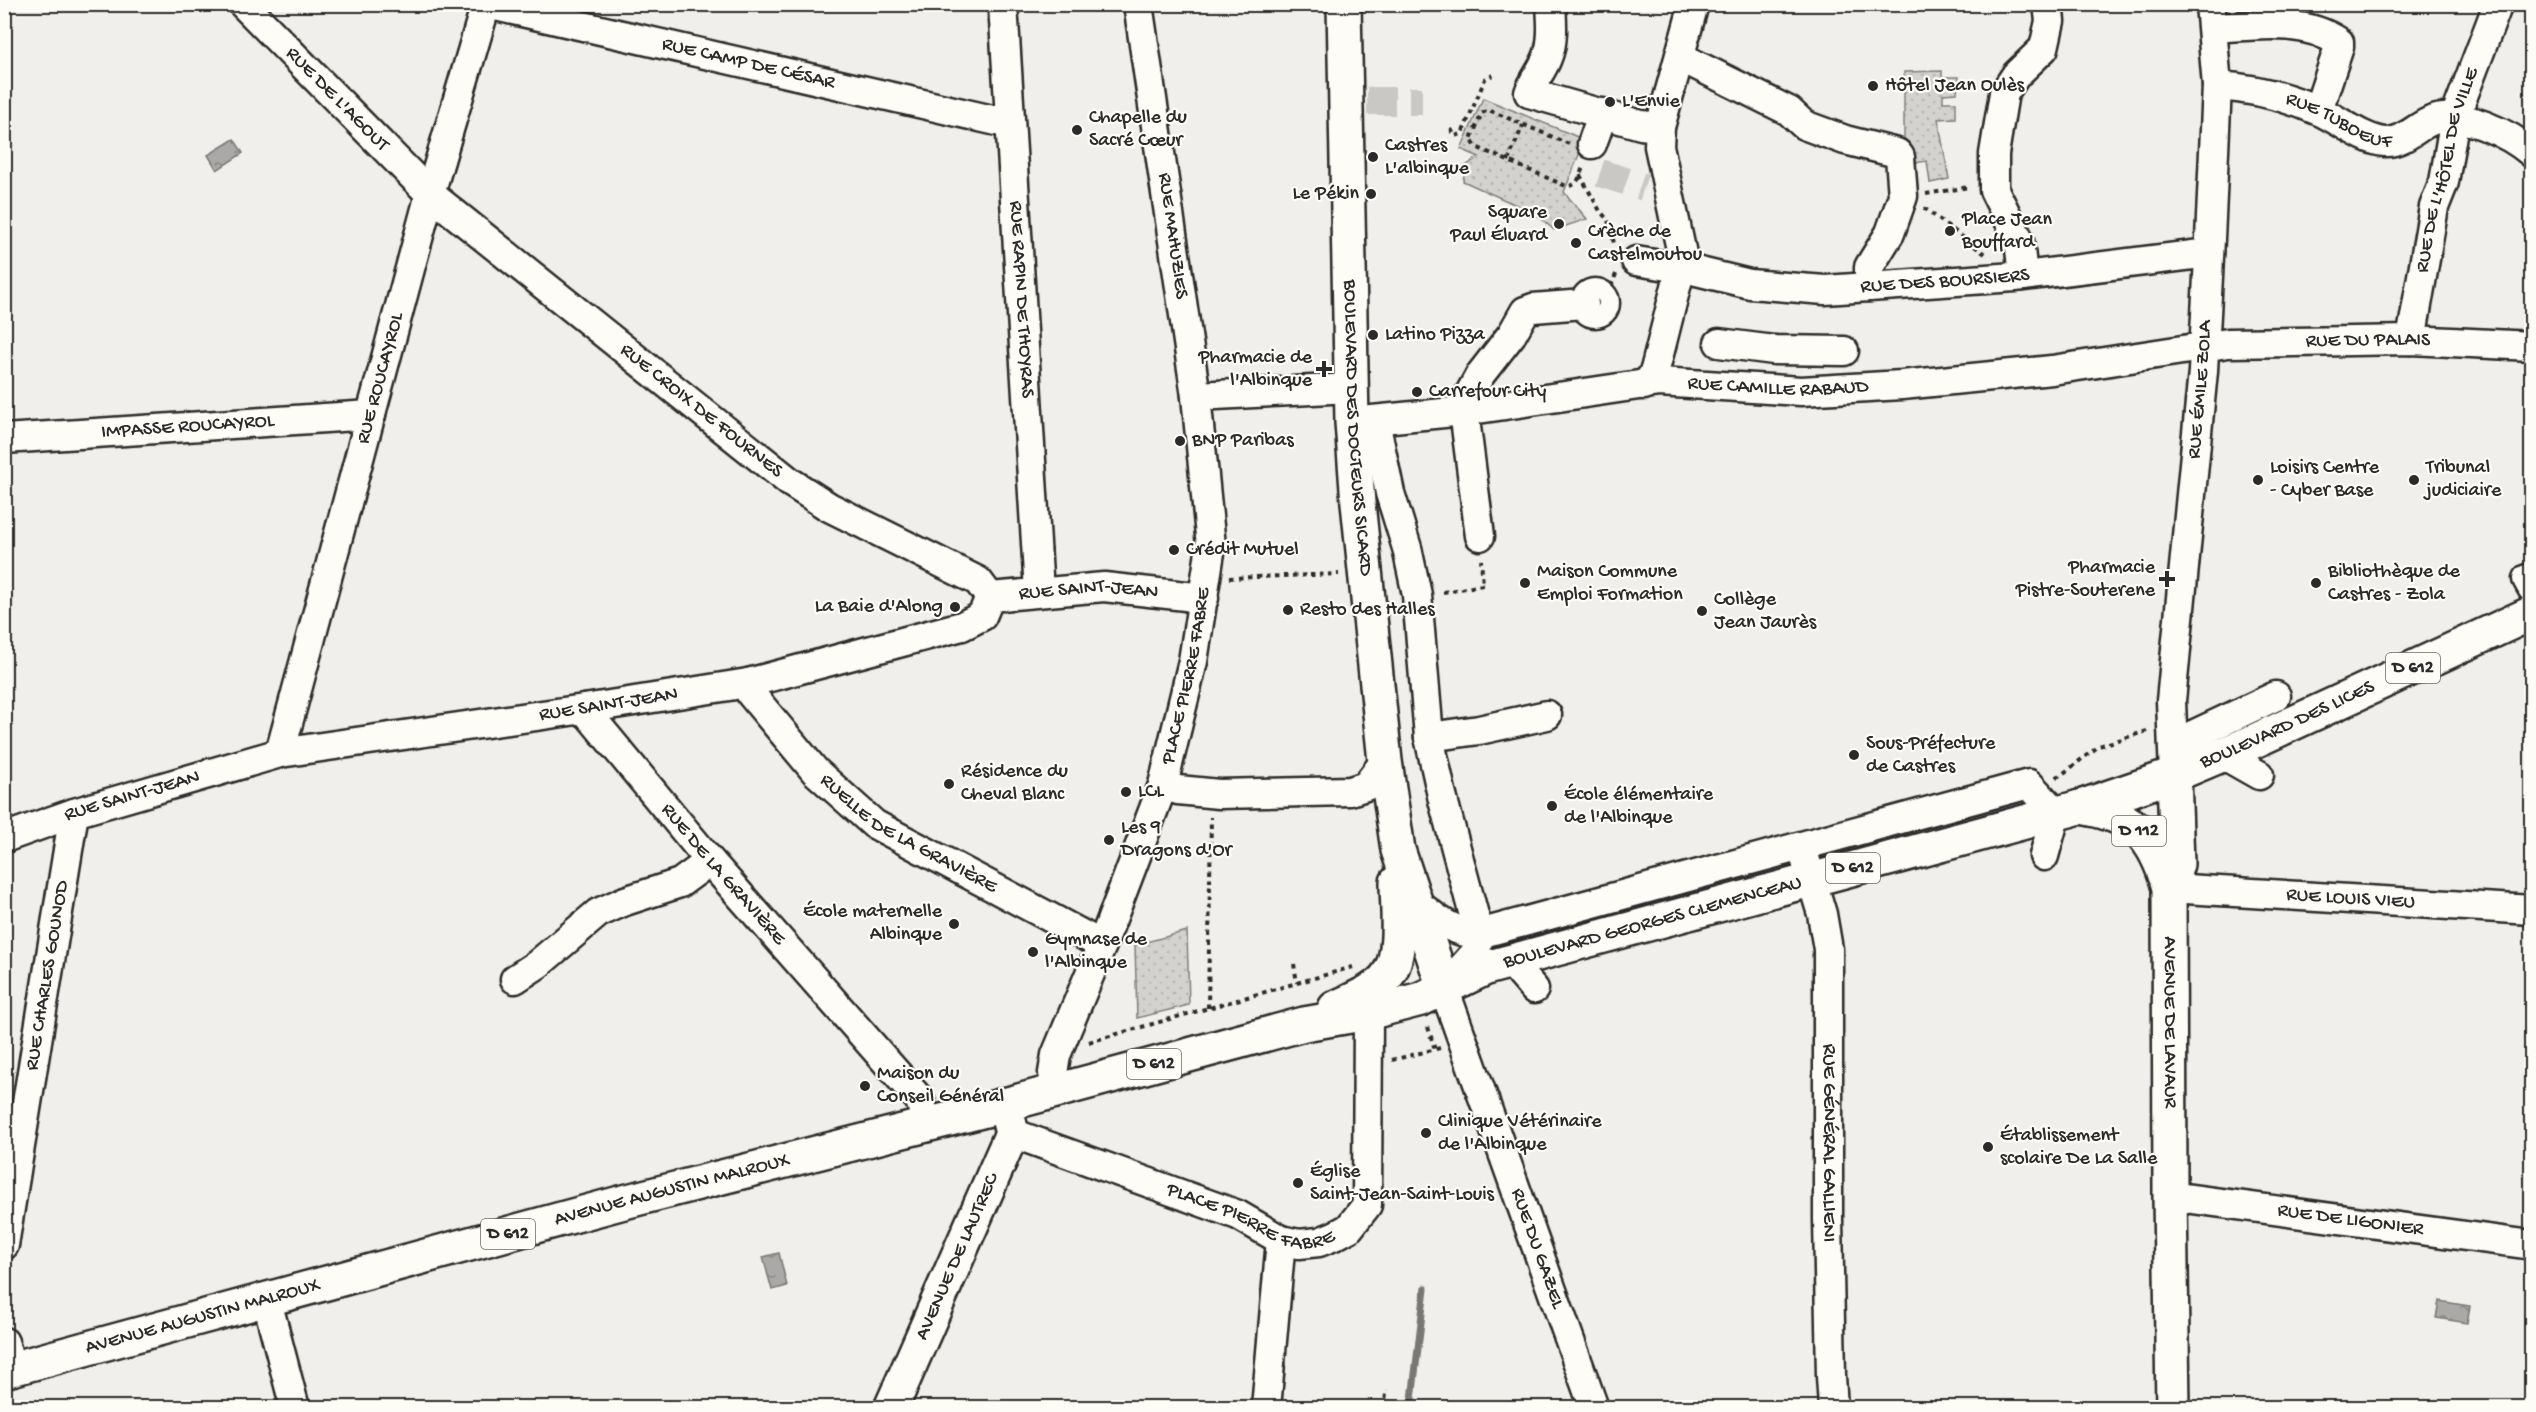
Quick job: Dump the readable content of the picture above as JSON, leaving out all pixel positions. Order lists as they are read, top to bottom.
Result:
{
  "streets": {
    "main road": [
      "BOULEVARD DES DOCTEURS SICARD",
      "D 612",
      "BOULEVARD DES LICES",
      "D 112",
      "BOULEVARD GEORGES CLEMENCEAU",
      "AVENUE DE LAVAUR",
      "AVENUE AUGUSTIN MALROUX",
      "AVENUE DE LAUTREC"
    ],
    "street": [
      "RUE CAMP DE CÉSAR",
      "RUE DE L'AGOUT",
      "RUE TUBOEUF",
      "RUE DE L'HÔTEL DE VILLE",
      "RUE MAHUZIES",
      "RUE DES BOURSIERS",
      "RUE RAPIN DE THOYRAS",
      "RUE DU PALAIS",
      "RUE ROUCAYROL",
      "RUE CAMILLE RABAUD",
      "RUE ÉMILE ZOLA",
      "RUE CROIX DE FOURNES",
      "IMPASSE ROUCAYROL",
      "RUE SAINT-JEAN",
      "PLACE PIERRE FABRE",
      "RUELLE DE LA GRAVIÈRE",
      "RUE DE LA GRAVIÈRE",
      "RUE LOUIS VIEU",
      "RUE CHARLES GOUNOD",
      "RUE GÉNÉRAL GALLIENI",
      "RUE DE LIGONIER",
      "RUE DU GAZEL"
    ]
  },
  "crossings": [
    ["RUE CAMP DE CÉSAR", "RUE RAPIN DE THOYRAS"],
    ["RUE CAMP DE CÉSAR", "RUE ROUCAYROL"],
    ["RUE DE L'AGOUT", "RUE ROUCAYROL"],
    ["RUE DE L'AGOUT", "RUE CROIX DE FOURNES"],
    ["RUE TUBOEUF", "RUE DE L'HÔTEL DE VILLE"],
    ["RUE TUBOEUF", "RUE ÉMILE ZOLA"],
    ["RUE DE L'HÔTEL DE VILLE", "RUE DU PALAIS"],
    ["RUE MAHUZIES", "PLACE PIERRE FABRE"],
    ["RUE DES BOURSIERS", "RUE ÉMILE ZOLA"],
    ["RUE RAPIN DE THOYRAS", "RUE SAINT-JEAN"],
    ["RUE DU PALAIS", "RUE CAMILLE RABAUD"],
    ["RUE DU PALAIS", "RUE ÉMILE ZOLA"],
    ["RUE ROUCAYROL", "RUE CROIX DE FOURNES"],
    ["RUE ROUCAYROL", "IMPASSE ROUCAYROL"],
    ["RUE ROUCAYROL", "RUE SAINT-JEAN"],
    ["RUE CAMILLE RABAUD", "RUE ÉMILE ZOLA"],
    ["RUE CAMILLE RABAUD", "BOULEVARD DES DOCTEURS SICARD"],
    ["RUE ÉMILE ZOLA", "BOULEVARD DES LICES"],
    ["RUE ÉMILE ZOLA", "BOULEVARD GEORGES CLEMENCEAU"],
    ["RUE ÉMILE ZOLA", "AVENUE DE LAVAUR"],
    ["RUE CROIX DE FOURNES", "RUE SAINT-JEAN"],
    ["BOULEVARD DES DOCTEURS SICARD", "D 612"],
    ["BOULEVARD DES DOCTEURS SICARD", "BOULEVARD GEORGES CLEMENCEAU"],
    ["BOULEVARD DES DOCTEURS SICARD", "AVENUE AUGUSTIN MALROUX"],
    ["BOULEVARD DES DOCTEURS SICARD", "RUE DU GAZEL"],
    ["RUE SAINT-JEAN", "PLACE PIERRE FABRE"],
    ["RUE SAINT-JEAN", "RUELLE DE LA GRAVIÈRE"],
    ["RUE SAINT-JEAN", "RUE DE LA GRAVIÈRE"],
    ["RUE SAINT-JEAN", "RUE CHARLES GOUNOD"],
    ["D 612", "PLACE PIERRE FABRE"],
    ["D 612", "BOULEVARD GEORGES CLEMENCEAU"],
    ["D 612", "AVENUE AUGUSTIN MALROUX"],
    ["D 612", "RUE DU GAZEL"],
    ["PLACE PIERRE FABRE", "RUELLE DE LA GRAVIÈRE"],
    ["PLACE PIERRE FABRE", "AVENUE AUGUSTIN MALROUX"],
    ["PLACE PIERRE FABRE", "AVENUE DE LAUTREC"],
    ["BOULEVARD DES LICES", "BOULEVARD GEORGES CLEMENCEAU"],
    ["BOULEVARD DES LICES", "AVENUE DE LAVAUR"],
    ["RUE DE LA GRAVIÈRE", "AVENUE AUGUSTIN MALROUX"],
    ["RUE LOUIS VIEU", "AVENUE DE LAVAUR"],
    ["BOULEVARD GEORGES CLEMENCEAU", "AVENUE DE LAVAUR"],
    ["BOULEVARD GEORGES CLEMENCEAU", "RUE GÉNÉRAL GALLIENI"],
    ["BOULEVARD GEORGES CLEMENCEAU", "RUE DU GAZEL"],
    ["AVENUE DE LAVAUR", "RUE DE LIGONIER"],
    ["AVENUE AUGUSTIN MALROUX", "AVENUE DE LAUTREC"]
  ],
  "places": {
    "other": [
      "Hôtel Jean Oulès",
      "L'Envie",
      "Chapelle du Sacré Cœur",
      "Castres L'albinque",
      "Le Pékin",
      "Square Paul Éluard",
      "Place Jean Bouffard",
      "Crèche de Castelmoutou",
      "Latino Pizza",
      "Carrefour City",
      "BNP Paribas",
      "Loisirs Centre - Cyber Base",
      "Tribunal judiciaire",
      "Crédit Mutuel",
      "Maison Commune Emploi Formation",
      "Bibliothèque de Castres - Zola",
      "La Baie d'Along",
      "Resto des Halles",
      "Collège Jean Jaurès",
      "Sous-Préfecture de Castres",
      "Résidence du Cheval Blanc",
      "LCL",
      "École élémentaire de l'Albinque",
      "Les 9 Dragons d'Or",
      "École maternelle Albinque",
      "Gymnase de l'Albinque",
      "Maison du Conseil Général",
      "Clinique Vétérinaire de l'Albinque",
      "Établissement scolaire De La Salle",
      "Église Saint-Jean-Saint-Louis"
    ],
    "health": ["Pharmacie de l'Albinque", "Pharmacie Pistre-Souterene"]
  }
}
